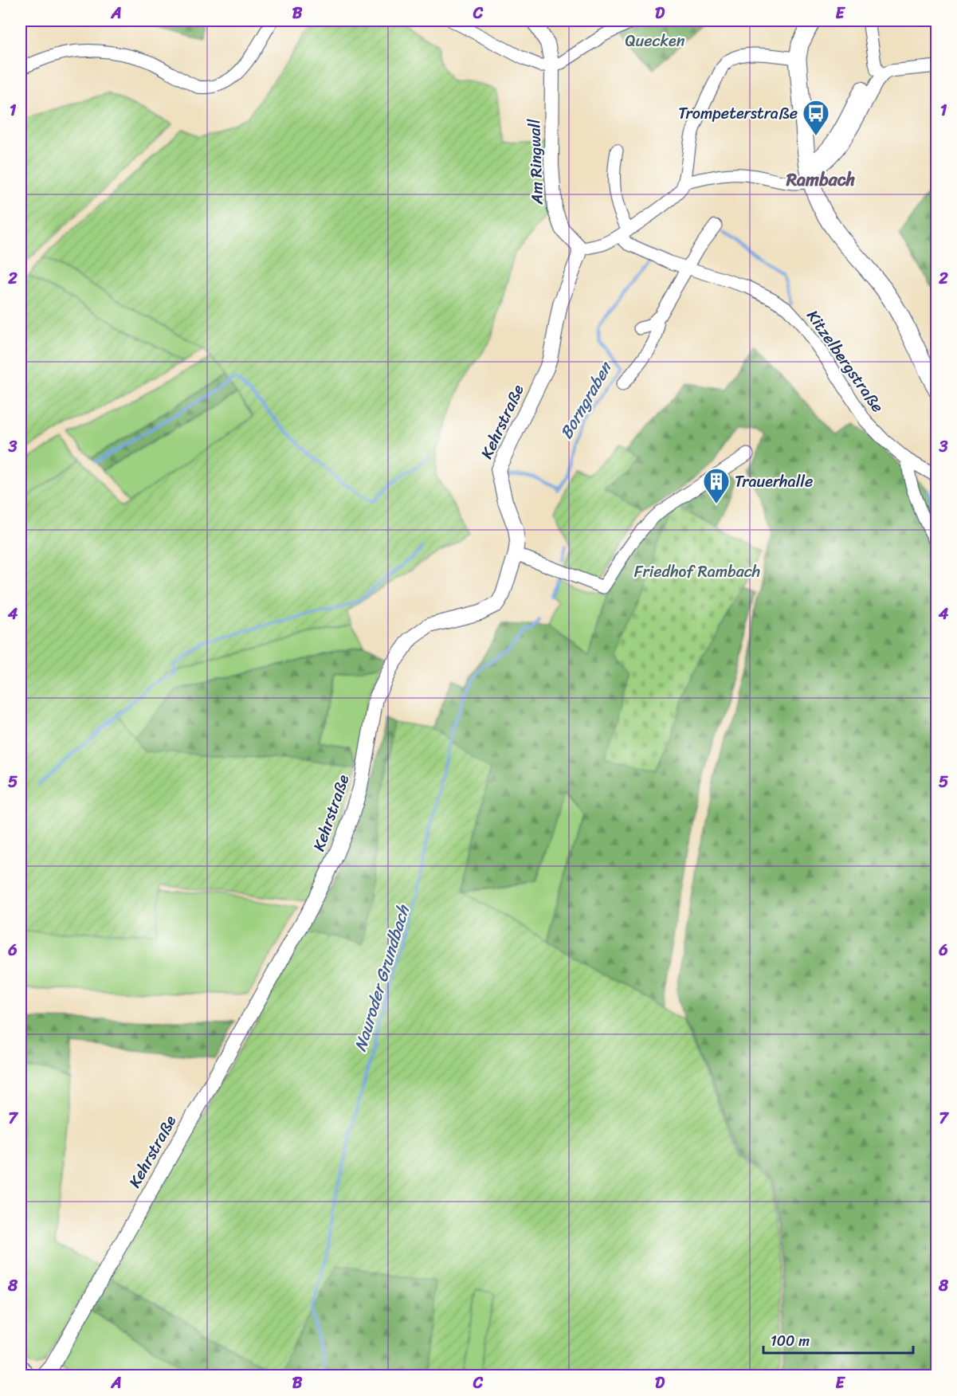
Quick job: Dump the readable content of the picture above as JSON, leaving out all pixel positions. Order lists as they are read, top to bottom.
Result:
{
  "streets": {
    "street": ["Am Ringwall", "Kitzelbergstraße", "Kehrstraße"]
  },
  "crossings": [
    ["Am Ringwall", "Kehrstraße"]
  ],
  "districts": ["Rambach"],
  "water": ["Borngraben", "Nauroder Grundbach"],
  "parks": ["Quecken", "Friedhof Rambach"],
  "places": {
    "bus stop": ["Trompeterstraße"],
    "building": ["Trauerhalle"]
  },
  "scale_bar": "100 m",
  "grid": {
    "columns": [
      "A",
      "B",
      "C",
      "D",
      "E"
    ],
    "rows": [
      "1",
      "2",
      "3",
      "4",
      "5",
      "6",
      "7",
      "8"
    ]
  }
}
